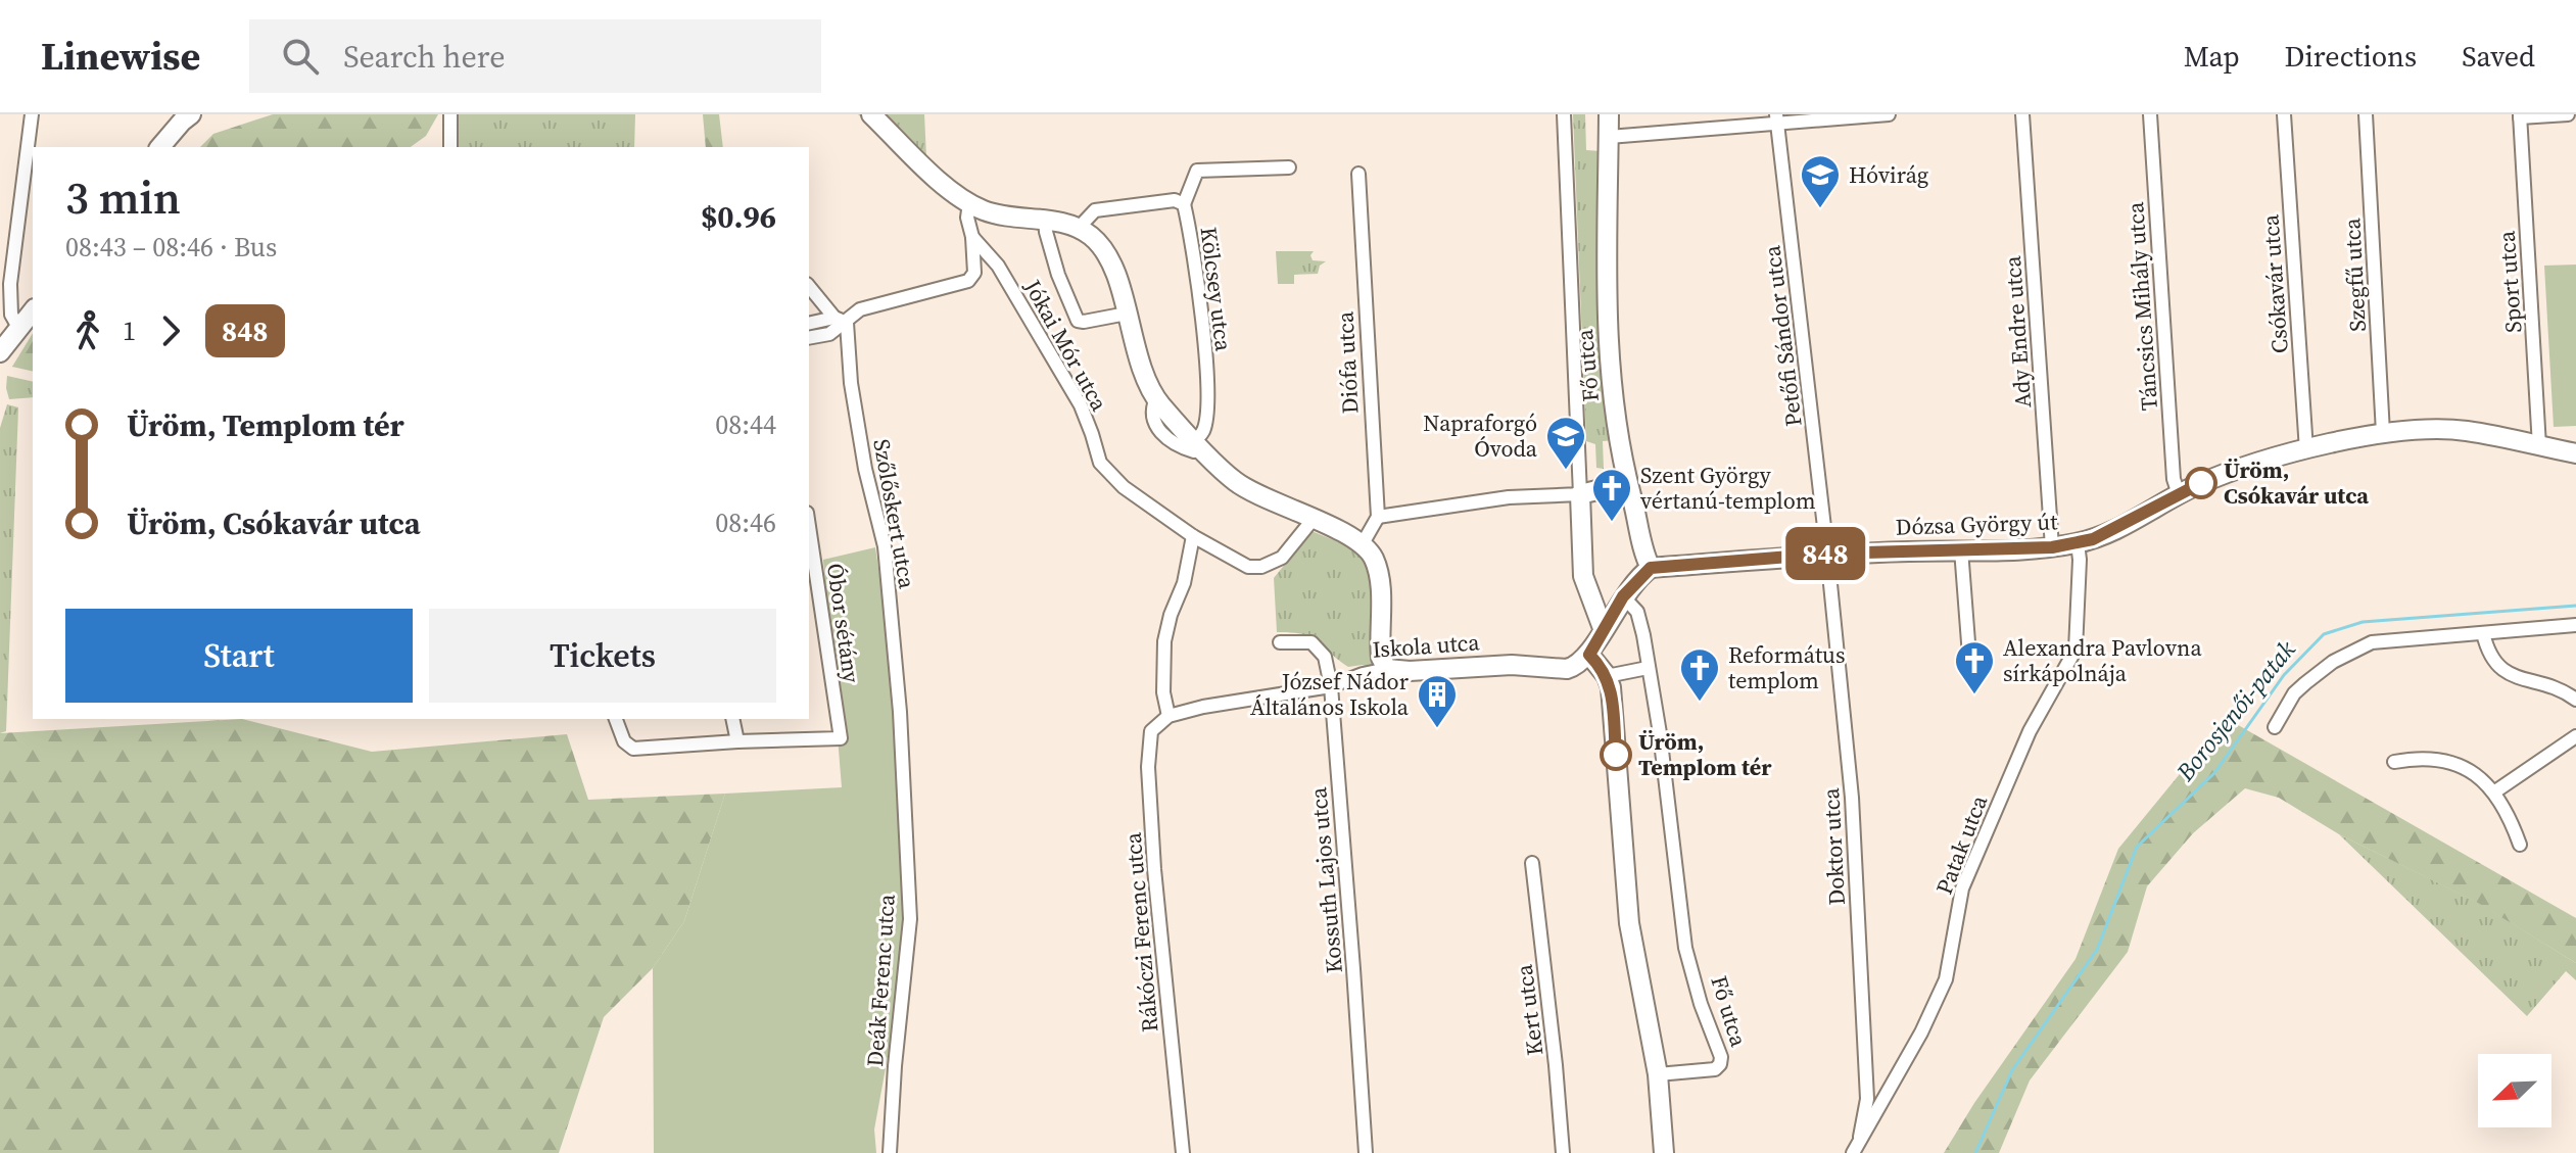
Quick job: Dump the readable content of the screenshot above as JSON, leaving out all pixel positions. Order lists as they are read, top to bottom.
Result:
{
  "streets": {
    "main road": ["Fő utca", "Dózsa György út", "Iskola utca"],
    "street": [
      "Szegfű utca",
      "Sport utca",
      "Csókavár utca",
      "Kölcsey utca",
      "Táncsics Mihály utca",
      "Ady Endre utca",
      "Petőfi Sándor utca",
      "Jókai Mór utca",
      "Diófa utca",
      "Szőlőskert utca",
      "Óbor sétány",
      "Patak utca",
      "Doktor utca",
      "Kossuth Lajos utca",
      "Rákóczi Ferenc utca",
      "Deák Ferenc utca",
      "Kert utca"
    ]
  },
  "crossings": [
    ["Szegfű utca", "Dózsa György út"],
    ["Sport utca", "Dózsa György út"],
    ["Csókavár utca", "Dózsa György út"],
    ["Táncsics Mihály utca", "Dózsa György út"],
    ["Ady Endre utca", "Dózsa György út"],
    ["Petőfi Sándor utca", "Dózsa György út"],
    ["Petőfi Sándor utca", "Doktor utca"],
    ["Fő utca", "Dózsa György út"],
    ["Szőlőskert utca", "Deák Ferenc utca"],
    ["Dózsa György út", "Patak utca"],
    ["Dózsa György út", "Doktor utca"],
    ["Iskola utca", "Kossuth Lajos utca"],
    ["Iskola utca", "Rákóczi Ferenc utca"],
    ["Patak utca", "Doktor utca"]
  ],
  "water": ["Borosjenői-patak"],
  "places": {
    "school or university": ["Hóvirág", "Napraforgó Óvoda"],
    "other": ["Üröm, Csókavár utca", "Üröm, Templom tér"],
    "church": ["Szent György vértanú-templom", "Alexandra Pavlovna sírkápolnája", "Református templom"],
    "building": ["József Nádor Általános Iskola"]
  },
  "lines": ["bus line 848"],
  "north": "bottom left",
  "page": {
    "header": "Linewise",
    "search": "Search here",
    "nav": ["Map", "Directions", "Saved"],
    "on_map": "848",
    "heading": ["3 min", "08:43 – 08:46 · Bus", "$0.96"],
    "legs": ["1", "848"],
    "list": [
      {
        "name": "Üröm, Templom tér",
        "value": "08:44"
      },
      {
        "name": "Üröm, Csókavár utca",
        "value": "08:46"
      }
    ],
    "buttons": ["Start", "Tickets"]
  }
}
